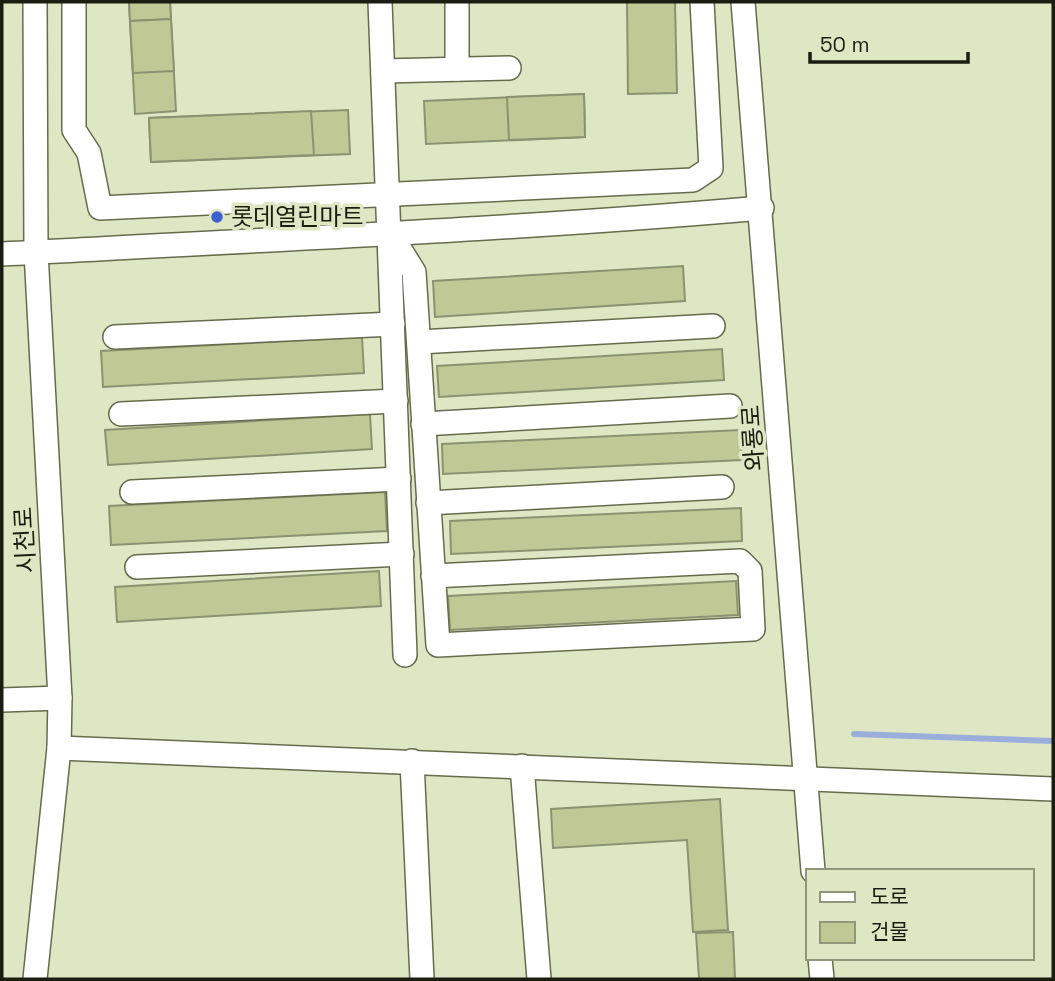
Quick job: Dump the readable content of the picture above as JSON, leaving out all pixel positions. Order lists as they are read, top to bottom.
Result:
{
  "streets": {
    "street": ["와룡로", "시천로"]
  },
  "places": ["롯데열린마트"],
  "legend": ["도로", "건물"],
  "scale_bar": "50 m"
}
